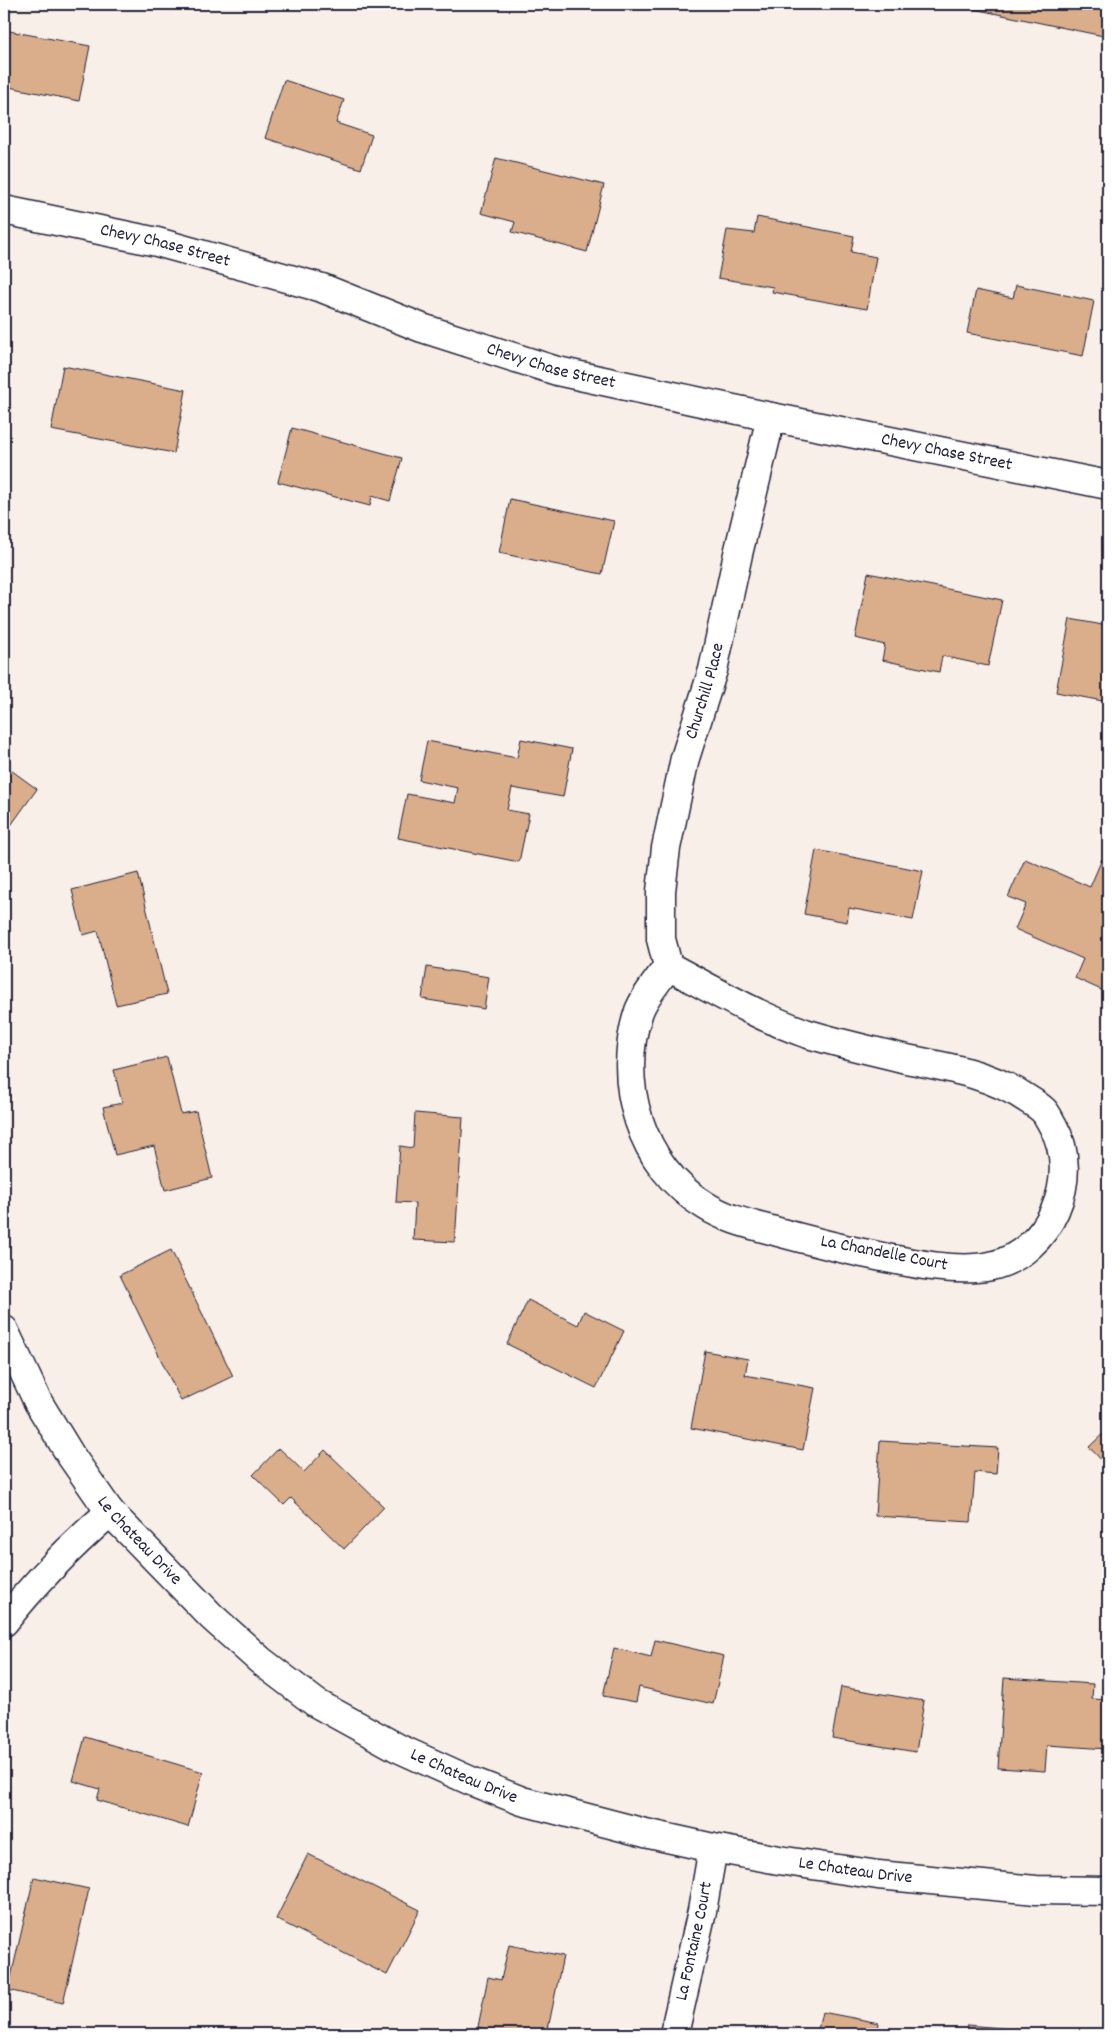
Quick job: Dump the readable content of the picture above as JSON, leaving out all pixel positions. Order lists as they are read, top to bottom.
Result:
{
  "streets": {
    "street": [
      "Chevy Chase Street",
      "Churchill Place",
      "La Chandelle Court",
      "Le Chateau Drive",
      "La Fontaine Court"
    ]
  },
  "crossings": [
    ["Chevy Chase Street", "Churchill Place"],
    ["Churchill Place", "La Chandelle Court"],
    ["Le Chateau Drive", "La Fontaine Court"]
  ]
}
